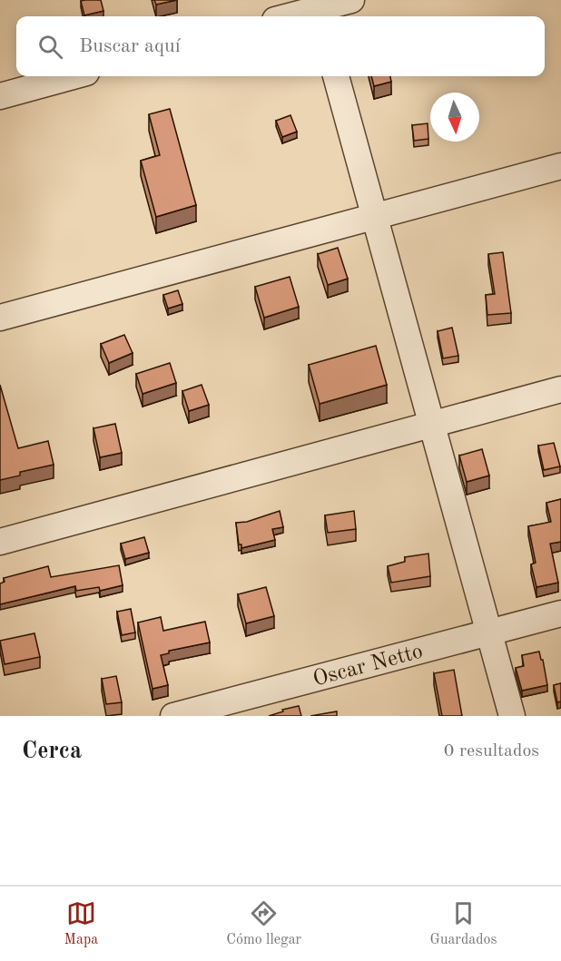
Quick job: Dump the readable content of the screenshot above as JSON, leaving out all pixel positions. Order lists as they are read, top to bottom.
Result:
{
  "streets": {
    "street": ["Oscar Netto"]
  },
  "north": "bottom",
  "page": {
    "search": "Buscar aquí",
    "heading": ["Cerca", "0 resultados"],
    "nav": ["Mapa", "Cómo llegar", "Guardados"]
  }
}
